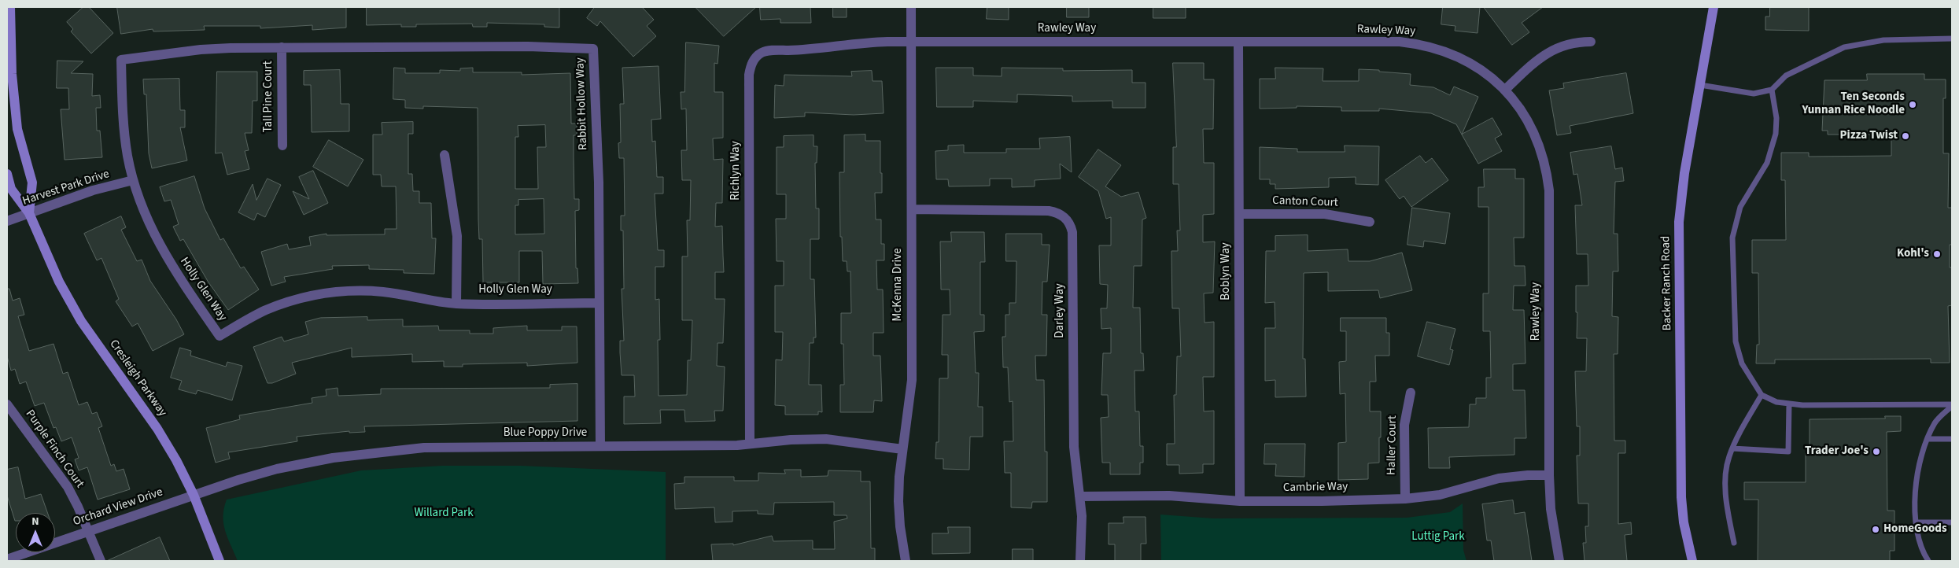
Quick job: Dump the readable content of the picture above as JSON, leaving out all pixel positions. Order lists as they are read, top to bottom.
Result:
{
  "streets": {
    "street": [
      "Rawley Way",
      "Tall Pine Court",
      "Rabbit Hollow Way",
      "Richlyn Way",
      "Harvest Park Drive",
      "Canton Court",
      "Boblyn Way",
      "Backer Ranch Road",
      "McKenna Drive",
      "Holly Glen Way",
      "Darley Way",
      "Cresleigh Parkway",
      "Blue Poppy Drive",
      "Haller Court",
      "Purple Finch Court",
      "Cambrie Way",
      "Orchard View Drive"
    ]
  },
  "crossings": [
    ["Rawley Way", "Richlyn Way"],
    ["Rawley Way", "Boblyn Way"],
    ["Rawley Way", "McKenna Drive"],
    ["Rawley Way", "Cambrie Way"],
    ["Tall Pine Court", "Rabbit Hollow Way"],
    ["Tall Pine Court", "Holly Glen Way"],
    ["Rabbit Hollow Way", "Holly Glen Way"],
    ["Rabbit Hollow Way", "Blue Poppy Drive"],
    ["Richlyn Way", "McKenna Drive"],
    ["Richlyn Way", "Blue Poppy Drive"],
    ["Harvest Park Drive", "Holly Glen Way"],
    ["Harvest Park Drive", "Cresleigh Parkway"],
    ["Canton Court", "Boblyn Way"],
    ["Boblyn Way", "Cambrie Way"],
    ["McKenna Drive", "Darley Way"],
    ["McKenna Drive", "Blue Poppy Drive"],
    ["Darley Way", "Cambrie Way"],
    ["Cresleigh Parkway", "Blue Poppy Drive"],
    ["Cresleigh Parkway", "Orchard View Drive"],
    ["Blue Poppy Drive", "Orchard View Drive"],
    ["Haller Court", "Cambrie Way"],
    ["Purple Finch Court", "Orchard View Drive"]
  ],
  "parks": ["Willard Park", "Luttig Park"],
  "places": [
    "Ten Seconds Yunnan Rice Noodle",
    "Pizza Twist",
    "Kohl's",
    "Trader Joe's",
    "HomeGoods"
  ],
  "north": "top"
}
